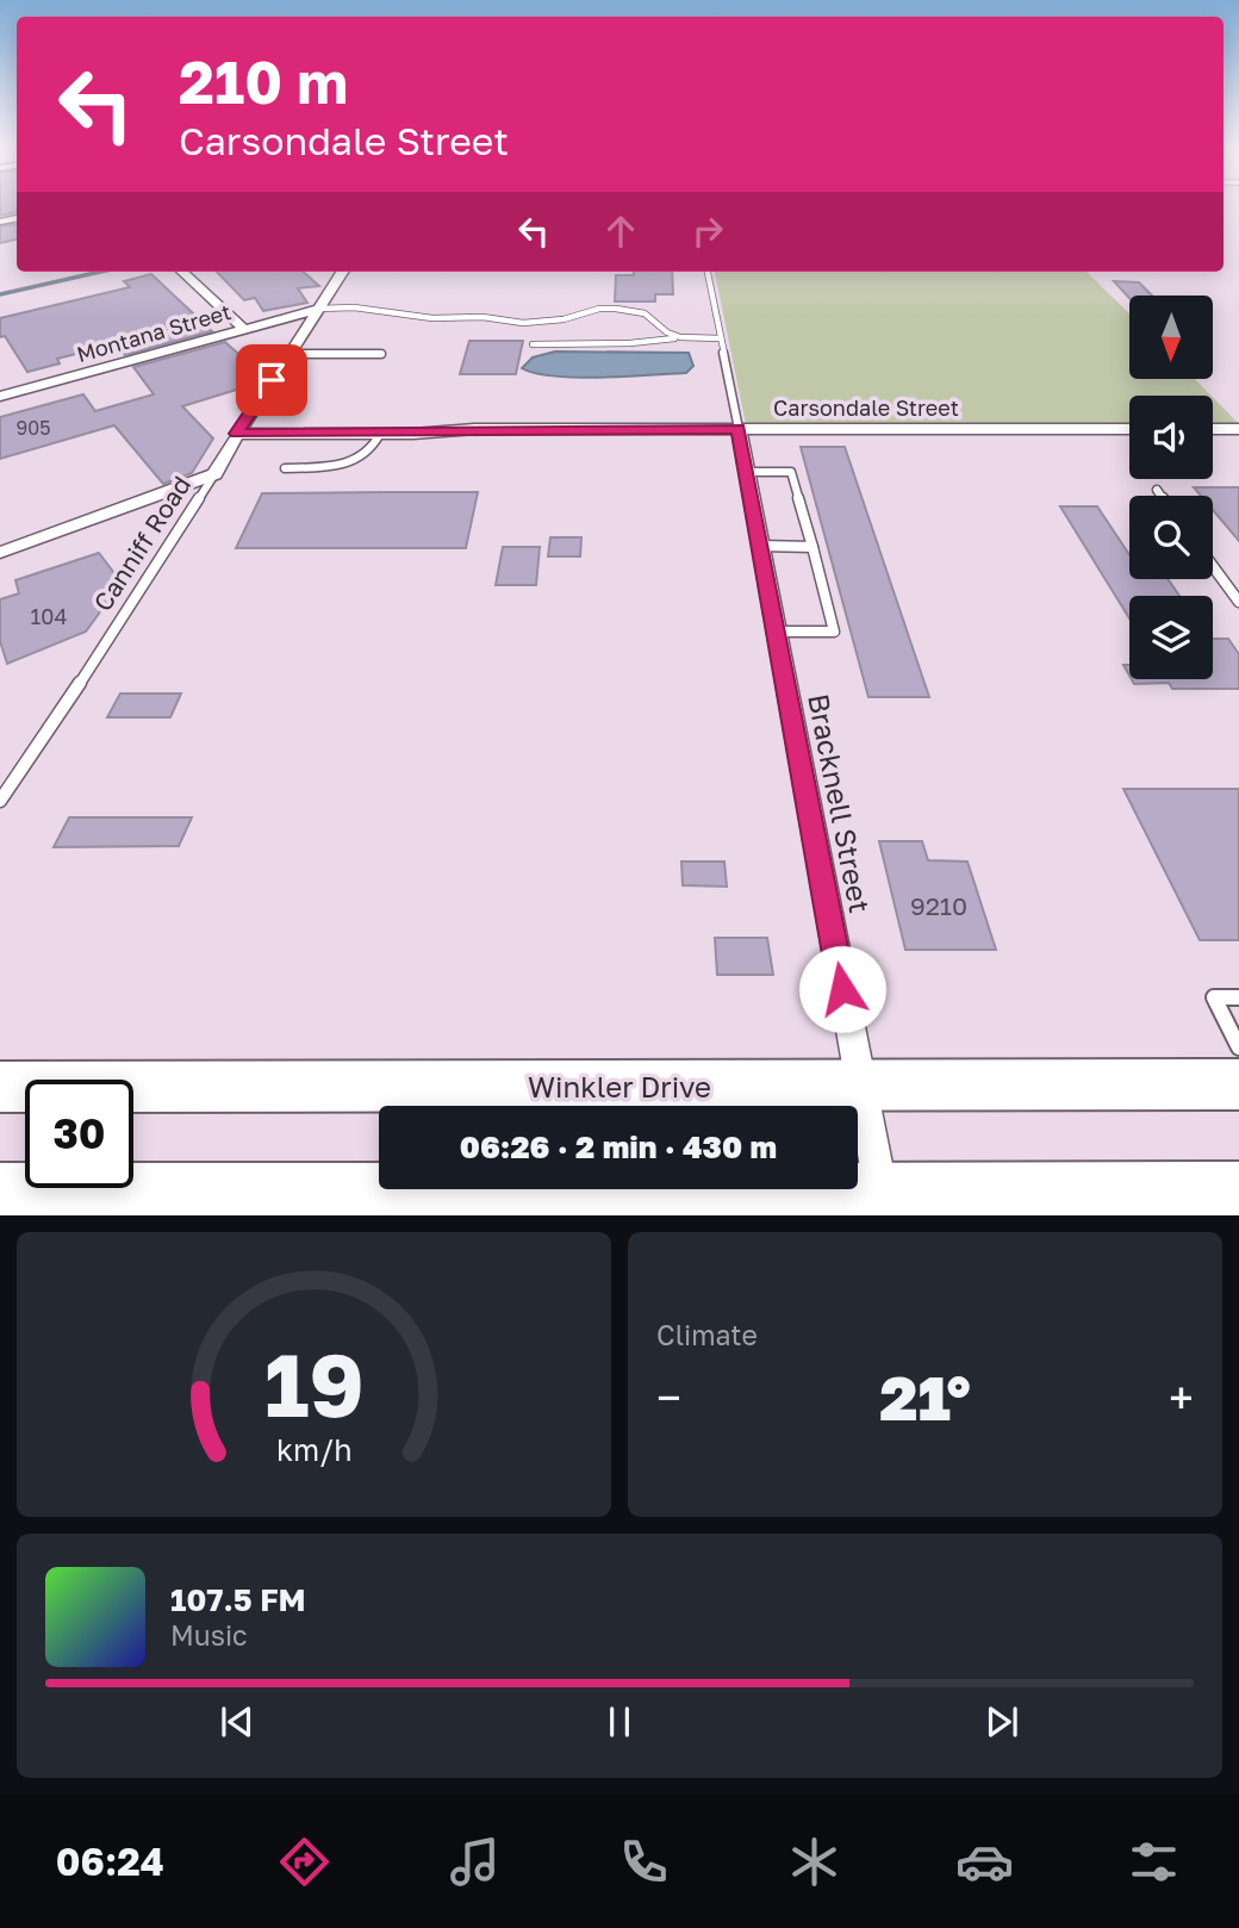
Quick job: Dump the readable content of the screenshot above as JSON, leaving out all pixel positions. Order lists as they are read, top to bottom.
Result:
{
  "streets": {
    "main road": ["Winkler Drive"],
    "street": [
      "Montana Street",
      "Carsondale Street",
      "Canniff Road",
      "Bracknell Street"
    ]
  },
  "crossings": [
    ["Montana Street", "Canniff Road"],
    ["Carsondale Street", "Canniff Road"],
    ["Carsondale Street", "Bracknell Street"],
    ["Bracknell Street", "Winkler Drive"]
  ],
  "house_numbers": ["905", "104", "9210"],
  "north": "bottom",
  "page": {
    "turn": ["210 m", "Carsondale Street"],
    "limit": "30",
    "trip": "06:26 · 2 min · 430 m",
    "tile": "Climate",
    "heat": ["−", "21°", "+"],
    "song": ["107.5 FM", "Music"],
    "tabs": "06:24",
    "gauge": ["19", "km/h"]
  }
}
